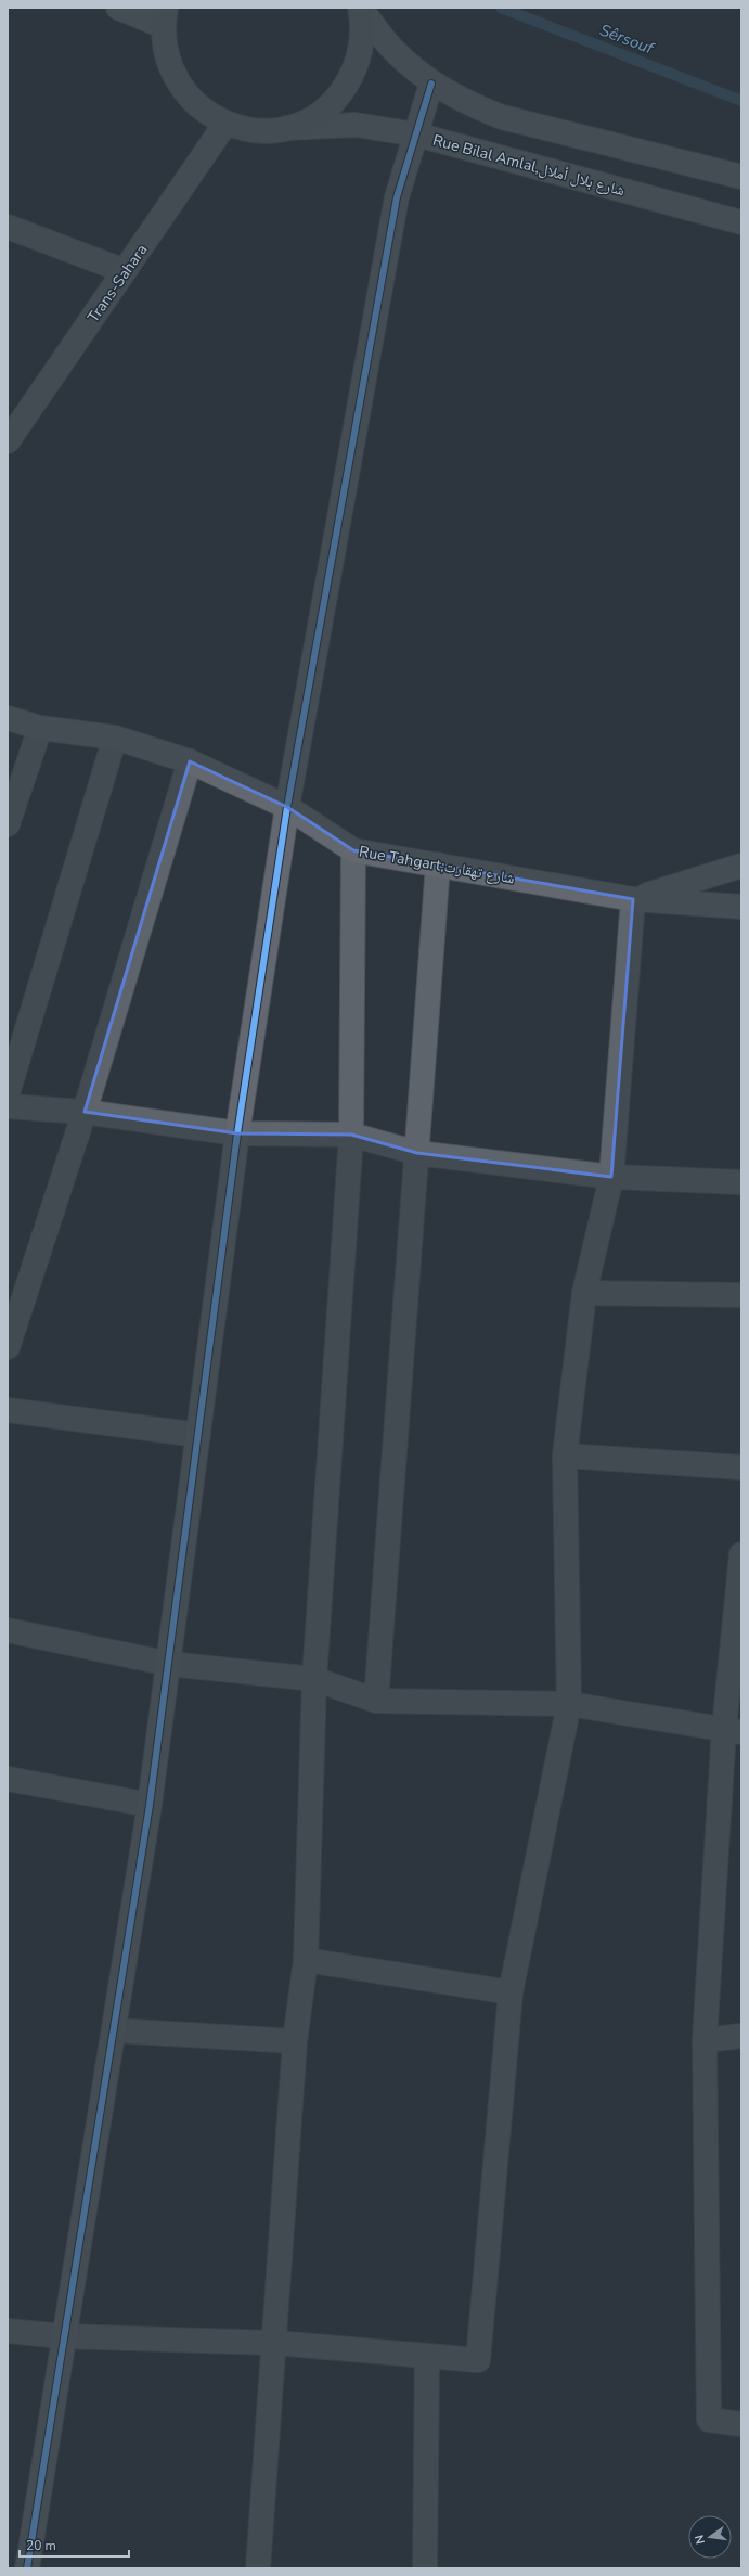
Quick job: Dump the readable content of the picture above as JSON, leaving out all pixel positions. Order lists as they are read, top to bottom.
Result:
{
  "streets": {
    "main road": ["Trans-Sahara"],
    "street": ["Rue Bilal Amlal,شارع بلال أملال", "Rue Tahgart;شارع تهقارت"]
  },
  "water": ["Sêrsouf"],
  "scale_bar": "20 m",
  "north": "left"
}
